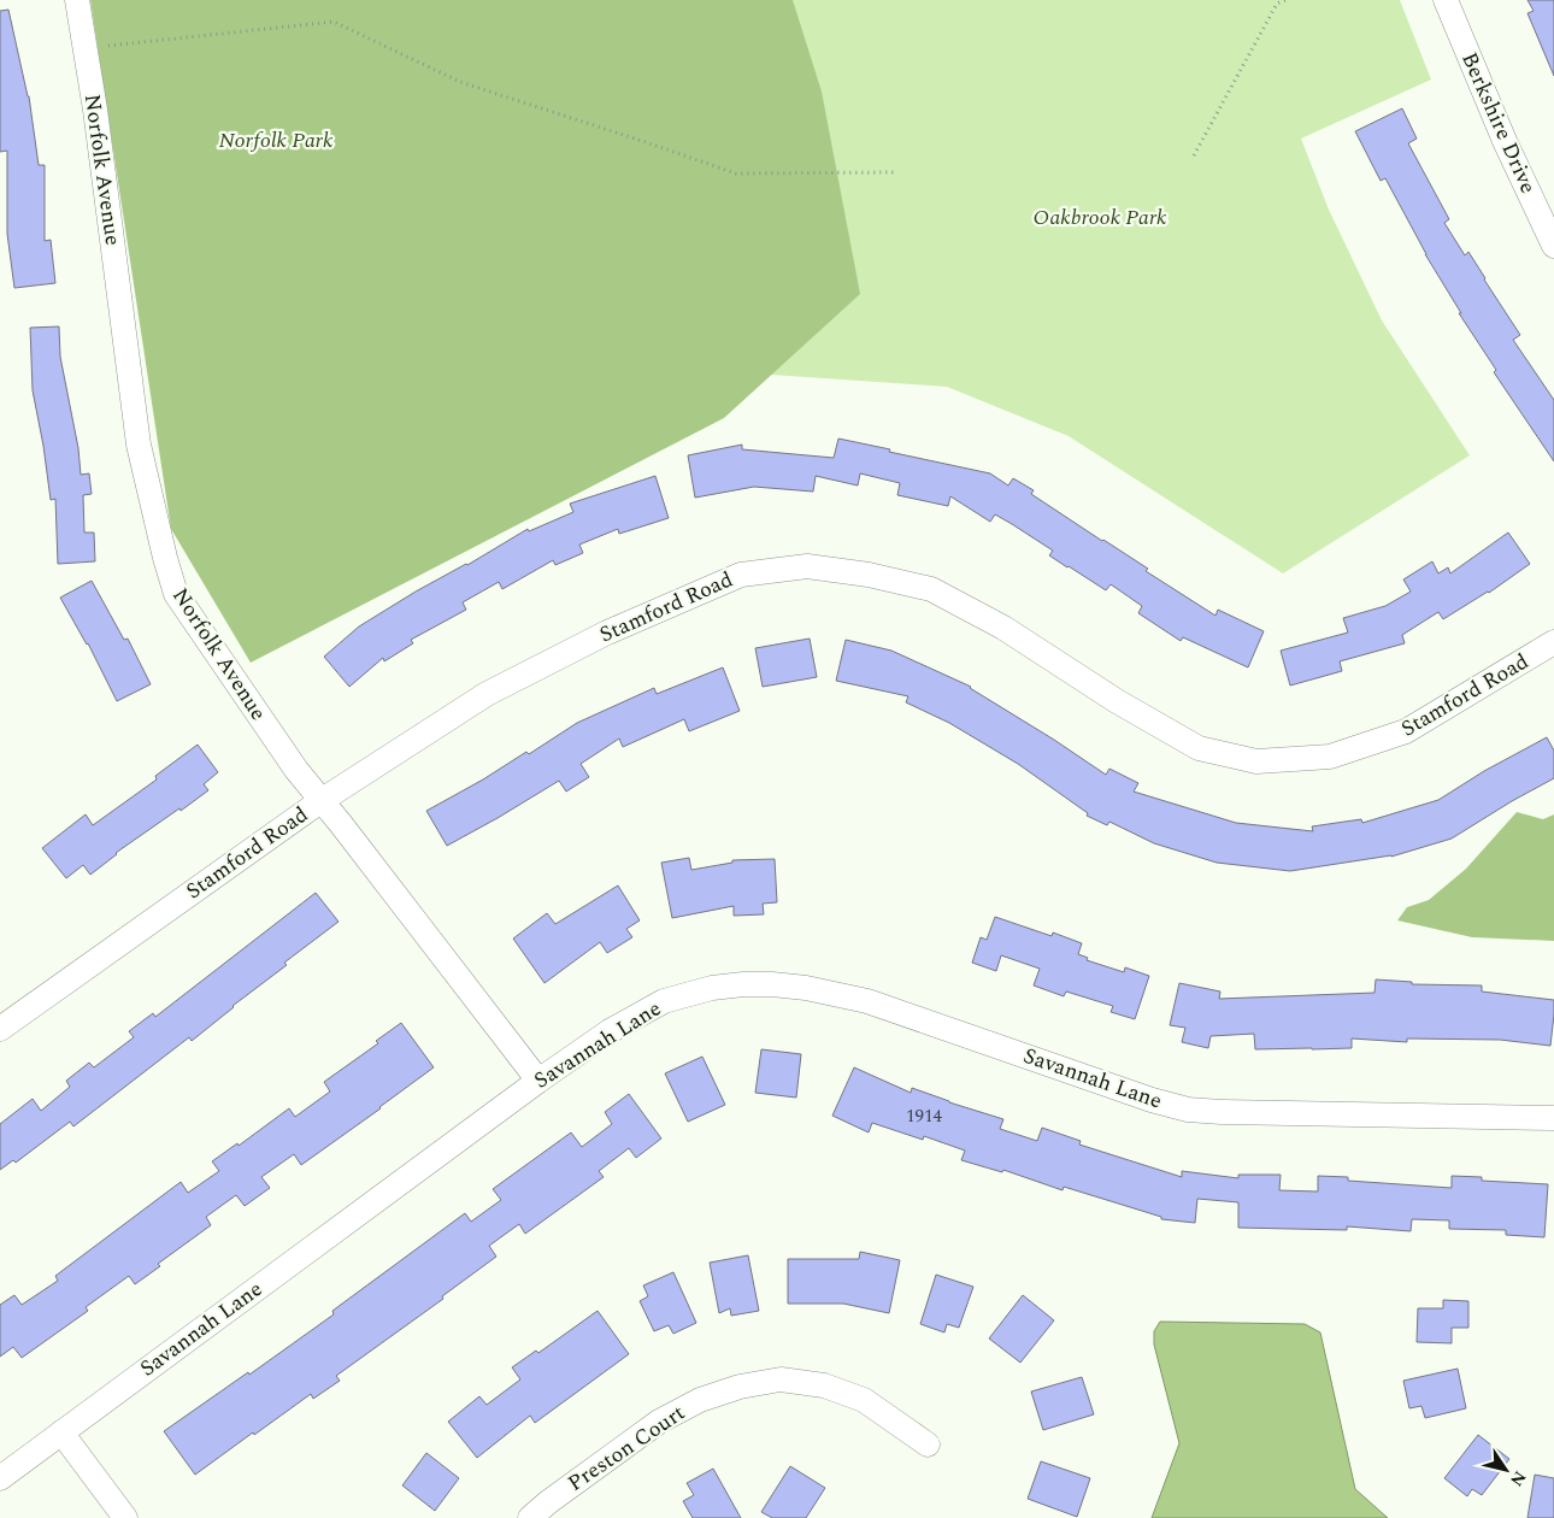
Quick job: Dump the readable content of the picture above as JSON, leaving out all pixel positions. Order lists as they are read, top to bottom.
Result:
{
  "streets": {
    "street": [
      "Berkshire Drive",
      "Norfolk Avenue",
      "Stamford Road",
      "Savannah Lane",
      "Preston Court"
    ]
  },
  "crossings": [
    ["Norfolk Avenue", "Stamford Road"],
    ["Norfolk Avenue", "Savannah Lane"]
  ],
  "parks": ["Norfolk Park", "Oakbrook Park"],
  "house_numbers": ["1914"],
  "north": "bottom right"
}
